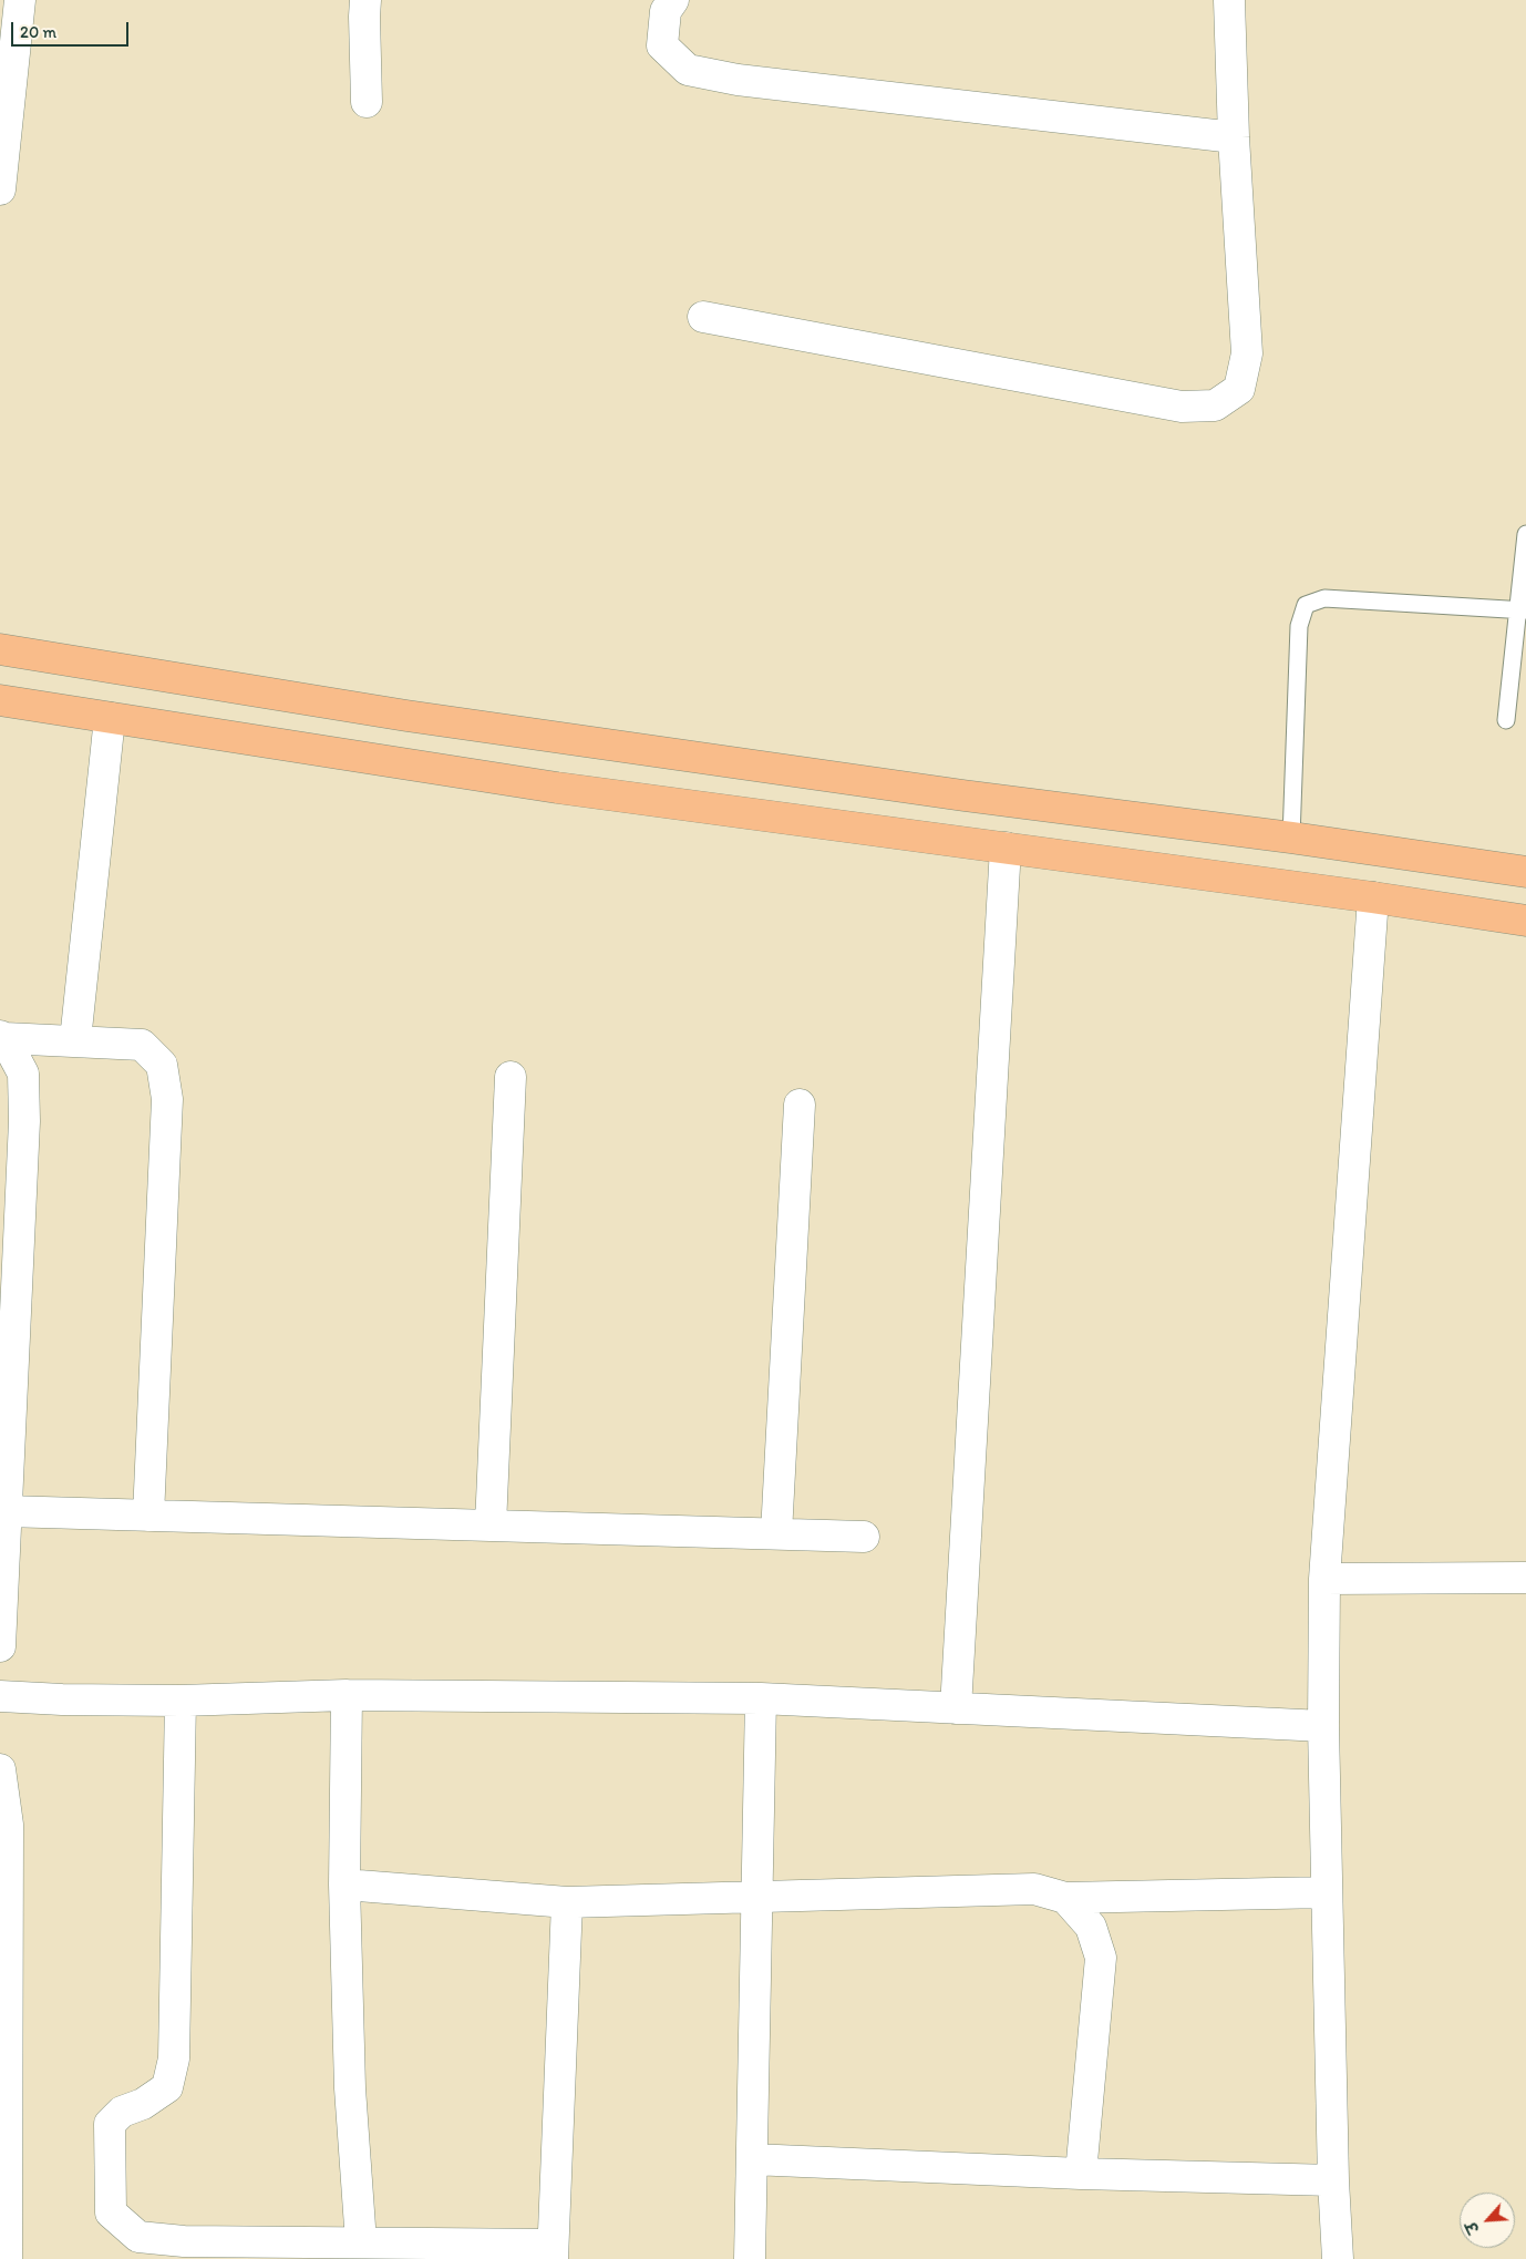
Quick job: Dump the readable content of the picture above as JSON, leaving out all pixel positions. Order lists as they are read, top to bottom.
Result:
{
  "scale_bar": "20 m",
  "north": "bottom left"
}
